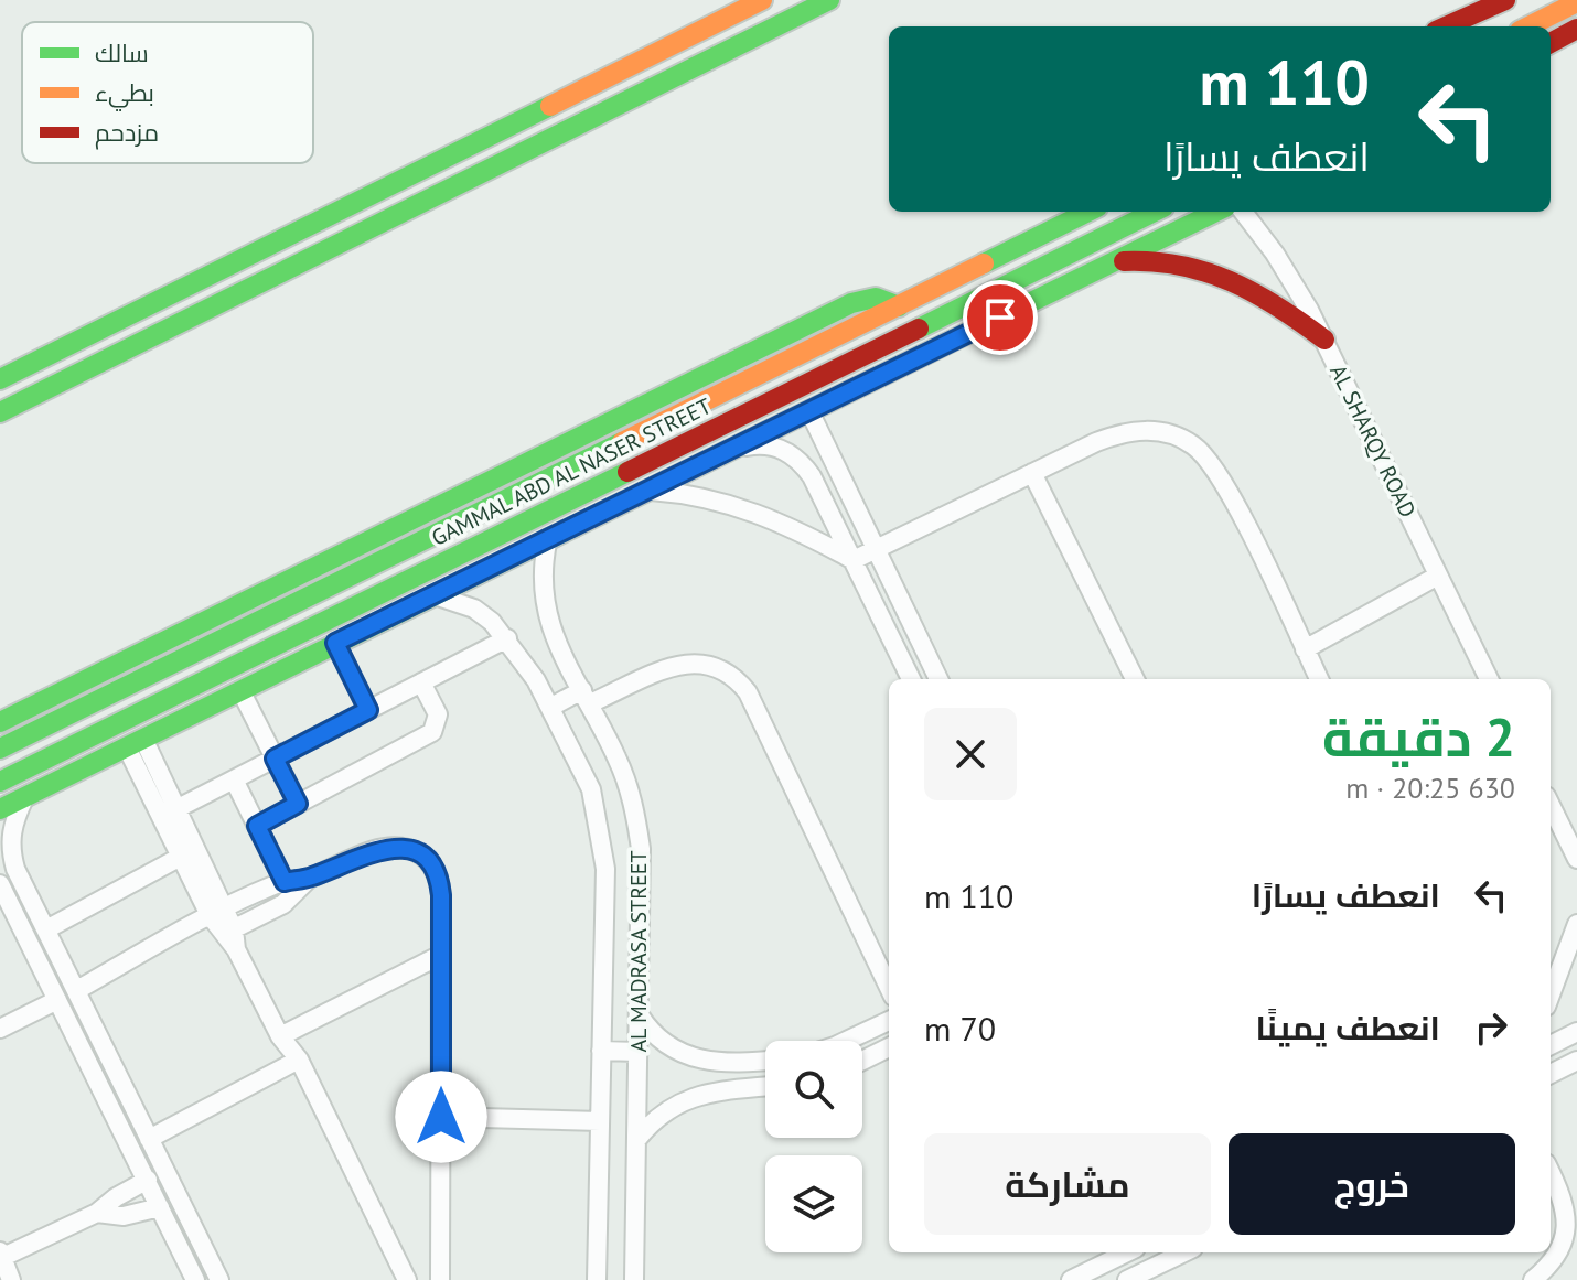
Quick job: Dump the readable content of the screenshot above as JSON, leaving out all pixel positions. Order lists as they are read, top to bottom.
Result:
{
  "streets": {
    "main road": ["GAMMAL ABD AL NASER STREET"],
    "street": ["AL SHARQY ROAD", "AL MADRASA STREET"]
  },
  "legend": ["سالك", "بطيء", "مزدحم"],
  "page": {
    "turn": ["110 m", "انعطف يسارًا"],
    "heading": ["2 دقيقة", "630 m · 20:25"],
    "list": [
      {
        "name": "انعطف يسارًا",
        "value": "110 m"
      },
      {
        "name": "انعطف يمينًا",
        "value": "70 m"
      }
    ],
    "buttons": ["خروج", "مشاركة"]
  }
}
